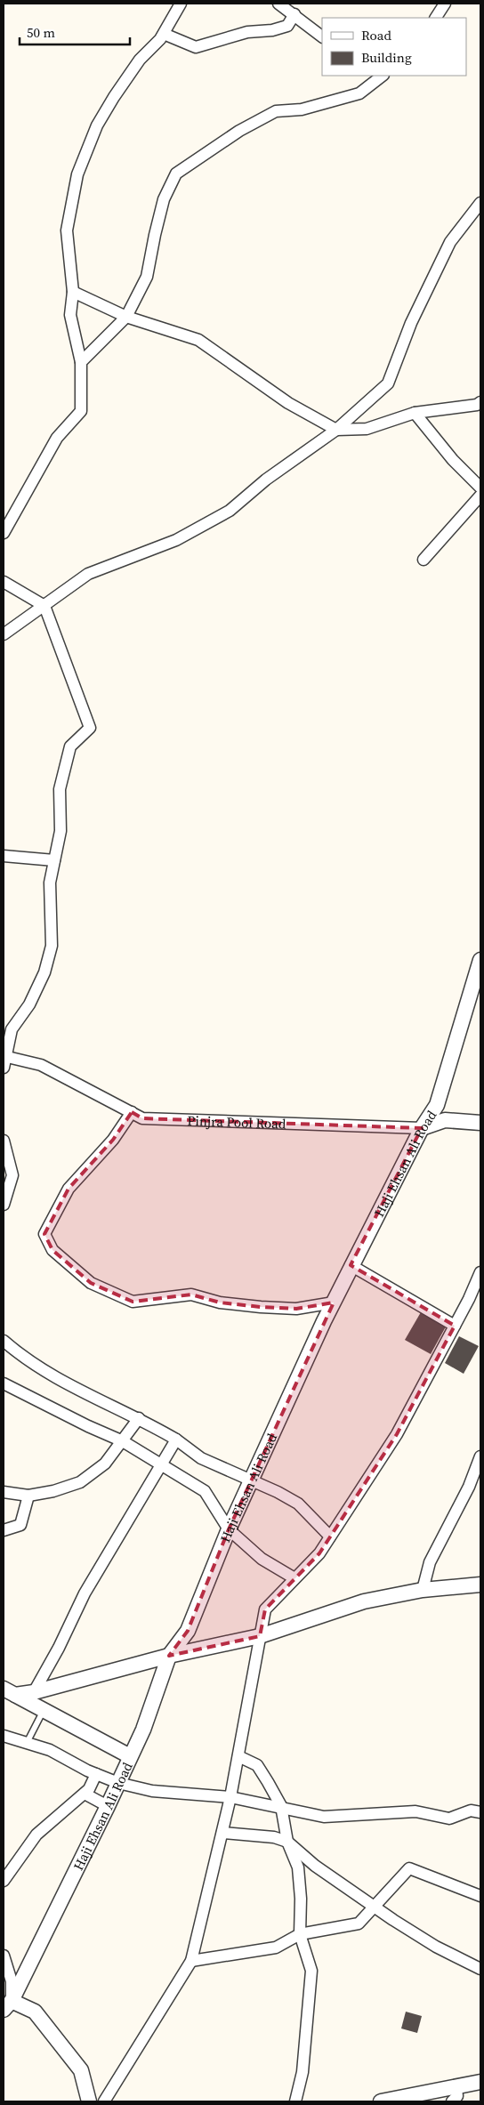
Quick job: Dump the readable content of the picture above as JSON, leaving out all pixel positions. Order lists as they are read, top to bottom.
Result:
{
  "streets": {
    "street": ["Pinjra Pool Road", "Haji Ehsan Ali Road"]
  },
  "crossings": [
    ["Pinjra Pool Road", "Haji Ehsan Ali Road"]
  ],
  "legend": ["Road", "Building"],
  "scale_bar": "50 m"
}
